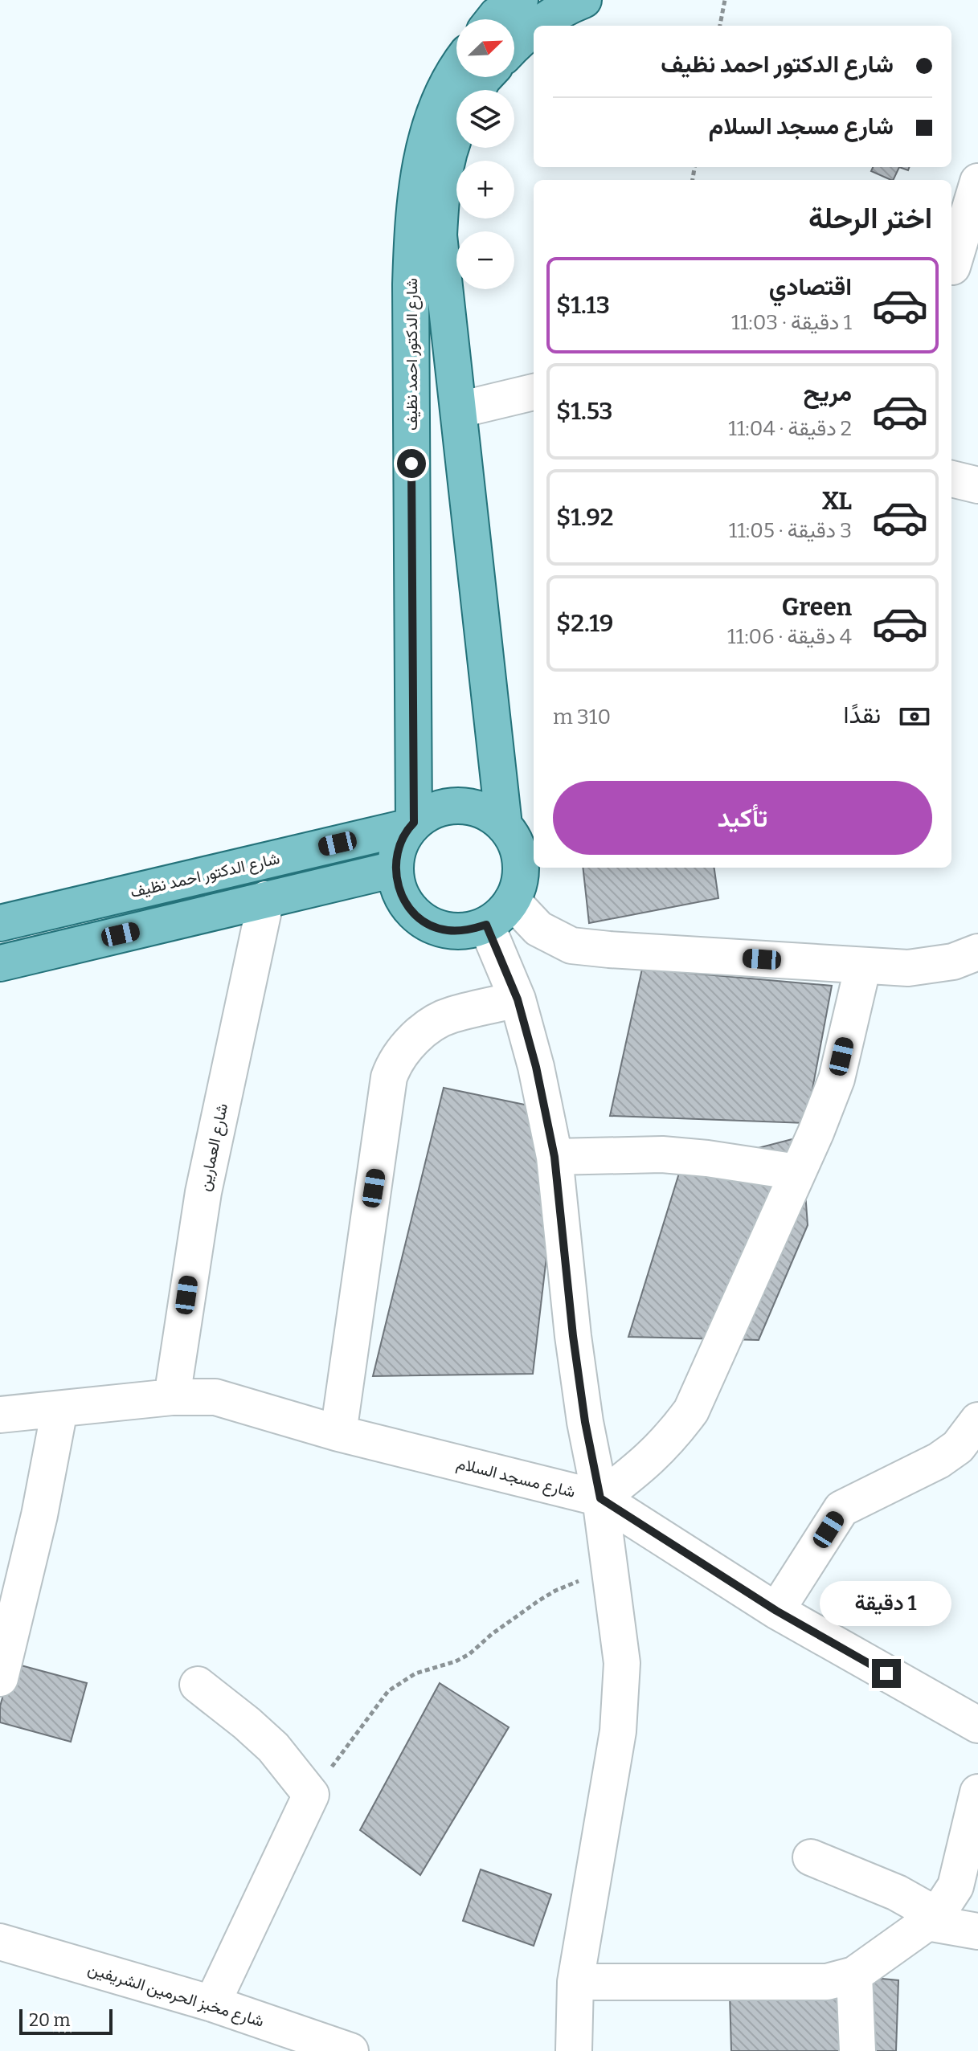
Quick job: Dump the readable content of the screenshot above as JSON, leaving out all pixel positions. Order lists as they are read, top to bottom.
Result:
{
  "streets": {
    "main road": ["شارع الدكتور احمد نظيف"],
    "street": ["شارع العمارين", "شارع مسجد السلام", "شارع مخبز الحرمين الشريفين"]
  },
  "crossings": [
    ["شارع العمارين", "شارع مسجد السلام"]
  ],
  "scale_bar": "20 m",
  "north": "top right",
  "page": {
    "map_buttons": ["+", "−"],
    "banner": ["شارع الدكتور احمد نظيف", "شارع مسجد السلام"],
    "heading": "اختر الرحلة",
    "list": [
      {
        "name": "اقتصادي",
        "note": "1 دقيقة · 11:03",
        "value": "$1.13"
      },
      {
        "name": "مريح",
        "note": "2 دقيقة · 11:04",
        "value": "$1.53"
      },
      {
        "name": "XL",
        "note": "3 دقيقة · 11:05",
        "value": "$1.92"
      },
      {
        "name": "Green",
        "note": "4 دقيقة · 11:06",
        "value": "$2.19"
      }
    ],
    "pay": ["نقدًا", "310 m"],
    "buttons": "تأكيد",
    "bubble": "1 دقيقة",
    "scale": "20 m"
  }
}
